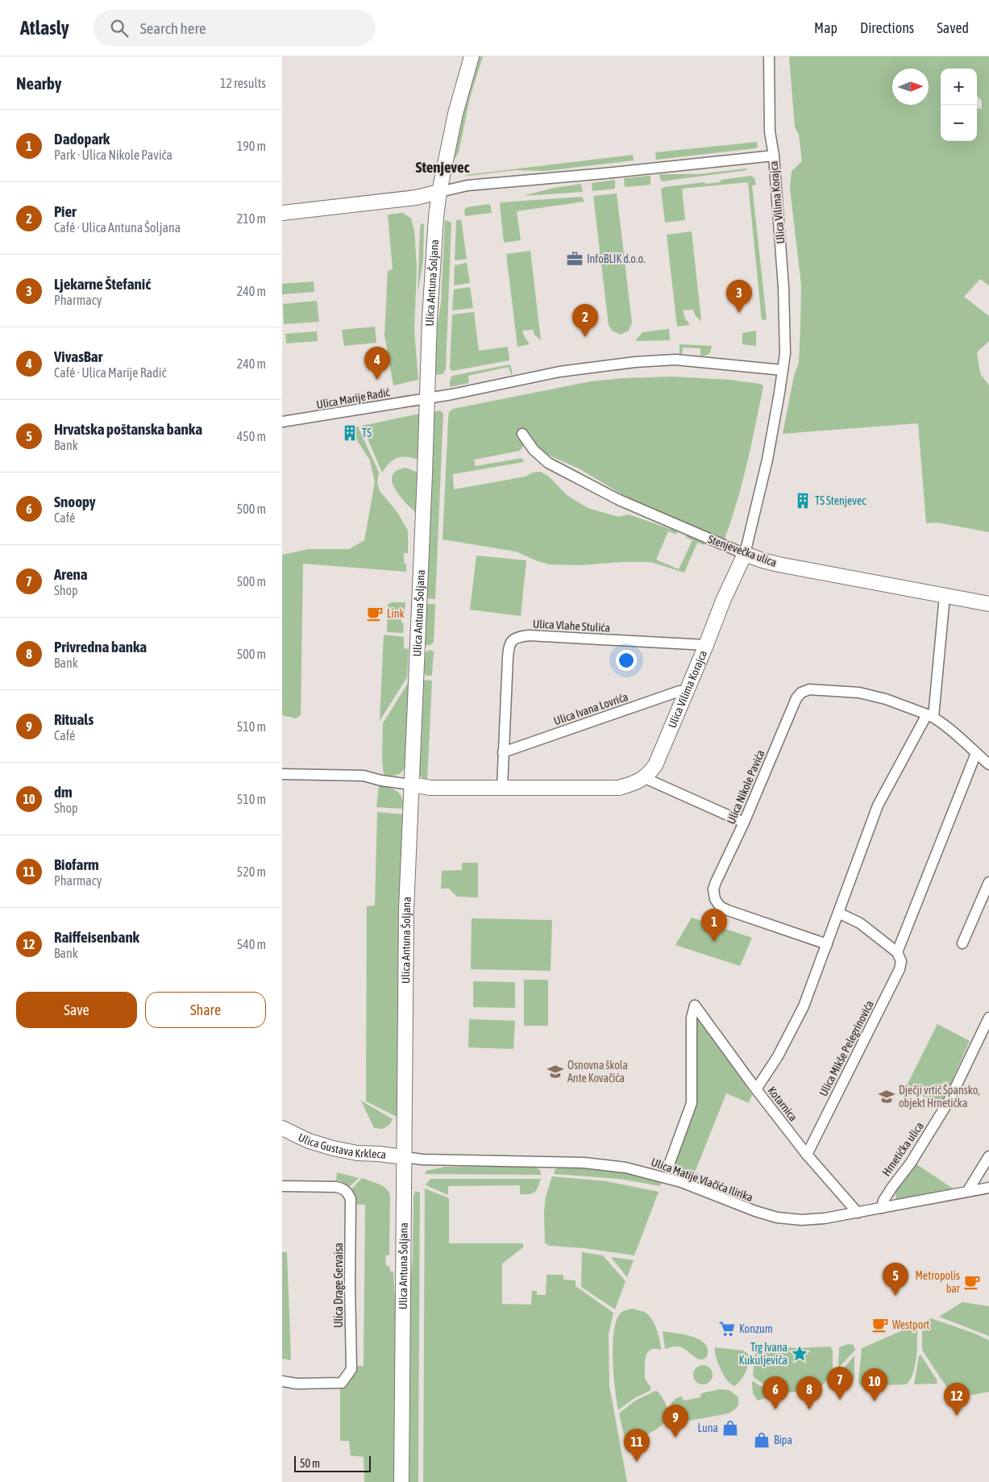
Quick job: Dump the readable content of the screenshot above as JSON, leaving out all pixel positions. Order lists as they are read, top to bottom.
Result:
{
  "streets": {
    "street": [
      "Ulica Vilima Korajca",
      "Ulica Antuna Šoljana",
      "Ulica Marije Radić",
      "Stenjevečka ulica",
      "Ulica Vlahe Stulića",
      "Ulica Ivana Lovrića",
      "Ulica Nikole Pavića",
      "Ulica Mikše Pelegrinovića",
      "Kotarnica",
      "Ulica Gustava Krkleca",
      "Hrnetićka ulica",
      "Ulica Matije Vlačića Ilirika",
      "Ulica Drage Gervaisa"
    ]
  },
  "crossings": [
    ["Ulica Vilima Korajca", "Ulica Antuna Šoljana"],
    ["Ulica Vilima Korajca", "Stenjevečka ulica"],
    ["Ulica Vilima Korajca", "Ulica Vlahe Stulića"],
    ["Ulica Vilima Korajca", "Ulica Ivana Lovrića"],
    ["Ulica Antuna Šoljana", "Ulica Marije Radić"],
    ["Ulica Antuna Šoljana", "Ulica Gustava Krkleca"],
    ["Ulica Antuna Šoljana", "Ulica Matije Vlačića Ilirika"],
    ["Ulica Vlahe Stulića", "Ulica Ivana Lovrića"],
    ["Ulica Nikole Pavića", "Ulica Mikše Pelegrinovića"],
    ["Ulica Mikše Pelegrinovića", "Kotarnica"],
    ["Kotarnica", "Ulica Matije Vlačića Ilirika"],
    ["Ulica Gustava Krkleca", "Ulica Matije Vlačića Ilirika"],
    ["Hrnetićka ulica", "Ulica Matije Vlačića Ilirika"]
  ],
  "districts": ["Stenjevec"],
  "places": {
    "office": ["InfoBLIK d.o.o."],
    "building": ["TS", "TS Stenjevec"],
    "cafe": ["Link", "Metropolis bar", "Westport"],
    "school or university": ["Osnovna škola Ante Kovačića", "Dječji vrtić Špansko, objekt Hrnetićka"],
    "supermarket": ["Konzum"],
    "place": ["Trg Ivana Kukuljevića"],
    "shop": ["Luna", "Bipa"]
  },
  "scale_bar": "50 m",
  "north": "right",
  "page": {
    "header": "Atlasly",
    "search": "Search here",
    "nav": ["Map", "Directions", "Saved"],
    "heading": ["Nearby", "12 results"],
    "map_buttons": ["+", "−"],
    "list": [
      {
        "mark": "1",
        "name": "Dadopark",
        "note": "Park · Ulica Nikole Pavića",
        "value": "190 m"
      },
      {
        "mark": "2",
        "name": "Pier",
        "note": "Café · Ulica Antuna Šoljana",
        "value": "210 m"
      },
      {
        "mark": "3",
        "name": "Ljekarne Štefanić",
        "note": "Pharmacy",
        "value": "240 m"
      },
      {
        "mark": "4",
        "name": "VivasBar",
        "note": "Café · Ulica Marije Radić",
        "value": "240 m"
      },
      {
        "mark": "5",
        "name": "Hrvatska poštanska banka",
        "note": "Bank",
        "value": "450 m"
      },
      {
        "mark": "6",
        "name": "Snoopy",
        "note": "Café",
        "value": "500 m"
      },
      {
        "mark": "7",
        "name": "Arena",
        "note": "Shop",
        "value": "500 m"
      },
      {
        "mark": "8",
        "name": "Privredna banka",
        "note": "Bank",
        "value": "500 m"
      },
      {
        "mark": "9",
        "name": "Rituals",
        "note": "Café",
        "value": "510 m"
      },
      {
        "mark": "10",
        "name": "dm",
        "note": "Shop",
        "value": "510 m"
      },
      {
        "mark": "11",
        "name": "Biofarm",
        "note": "Pharmacy",
        "value": "520 m"
      },
      {
        "mark": "12",
        "name": "Raiffeisenbank",
        "note": "Bank",
        "value": "540 m"
      }
    ],
    "pins": [
      "3",
      "2",
      "4",
      "1",
      "5",
      "7",
      "10",
      "6",
      "8",
      "12",
      "9",
      "11"
    ],
    "buttons": ["Save", "Share"],
    "scale": "50 m"
  }
}
